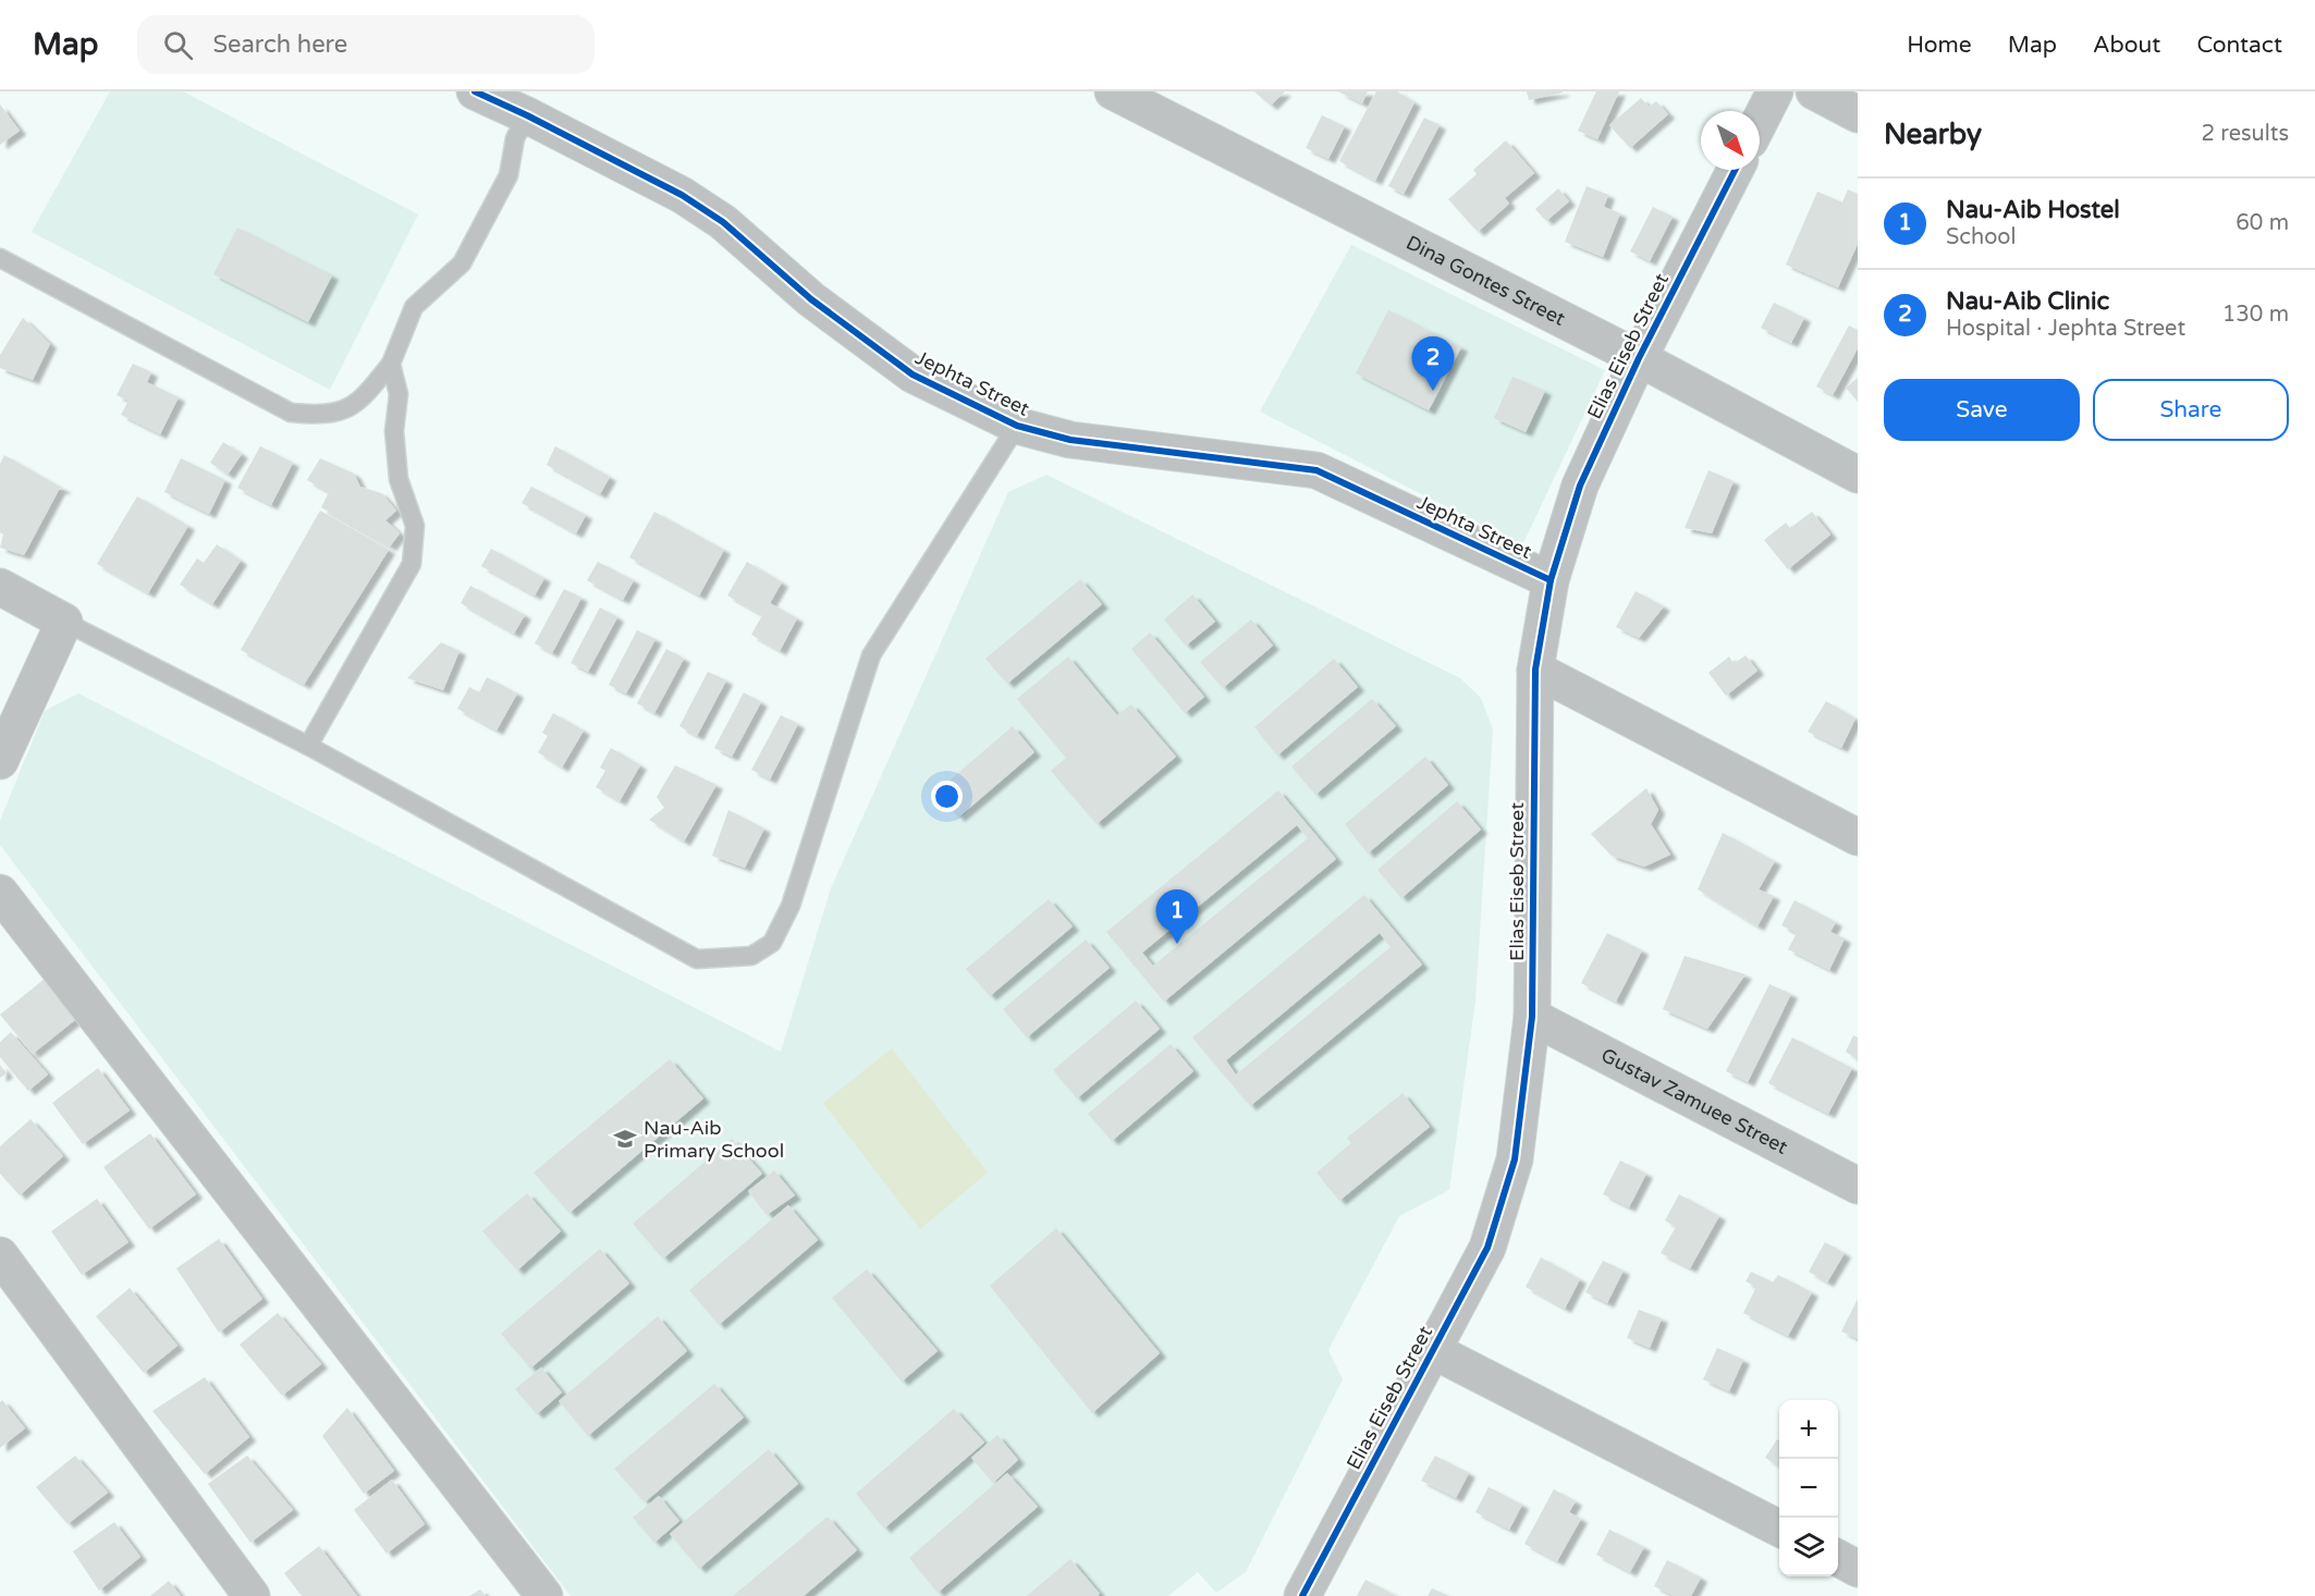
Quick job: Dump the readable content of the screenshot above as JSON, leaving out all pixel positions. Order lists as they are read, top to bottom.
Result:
{
  "streets": {
    "street": [
      "Dina Gontes Street",
      "Elias Eiseb Street",
      "Jephta Street",
      "Gustav Zamuee Street"
    ]
  },
  "crossings": [
    ["Dina Gontes Street", "Elias Eiseb Street"],
    ["Elias Eiseb Street", "Jephta Street"],
    ["Elias Eiseb Street", "Gustav Zamuee Street"]
  ],
  "places": {
    "school or university": ["Nau-Aib Primary School"]
  },
  "north": "bottom right",
  "page": {
    "header": "Map",
    "search": "Search here",
    "nav": [
      "Home",
      "Map",
      "About",
      "Contact"
    ],
    "heading": ["Nearby", "2 results"],
    "list": [
      {
        "mark": "1",
        "name": "Nau-Aib Hostel",
        "note": "School",
        "value": "60 m"
      },
      {
        "mark": "2",
        "name": "Nau-Aib Clinic",
        "note": "Hospital · Jephta Street",
        "value": "130 m"
      }
    ],
    "pins": ["2", "1"],
    "buttons": ["Save", "Share"],
    "map_buttons": ["+", "−"]
  }
}
